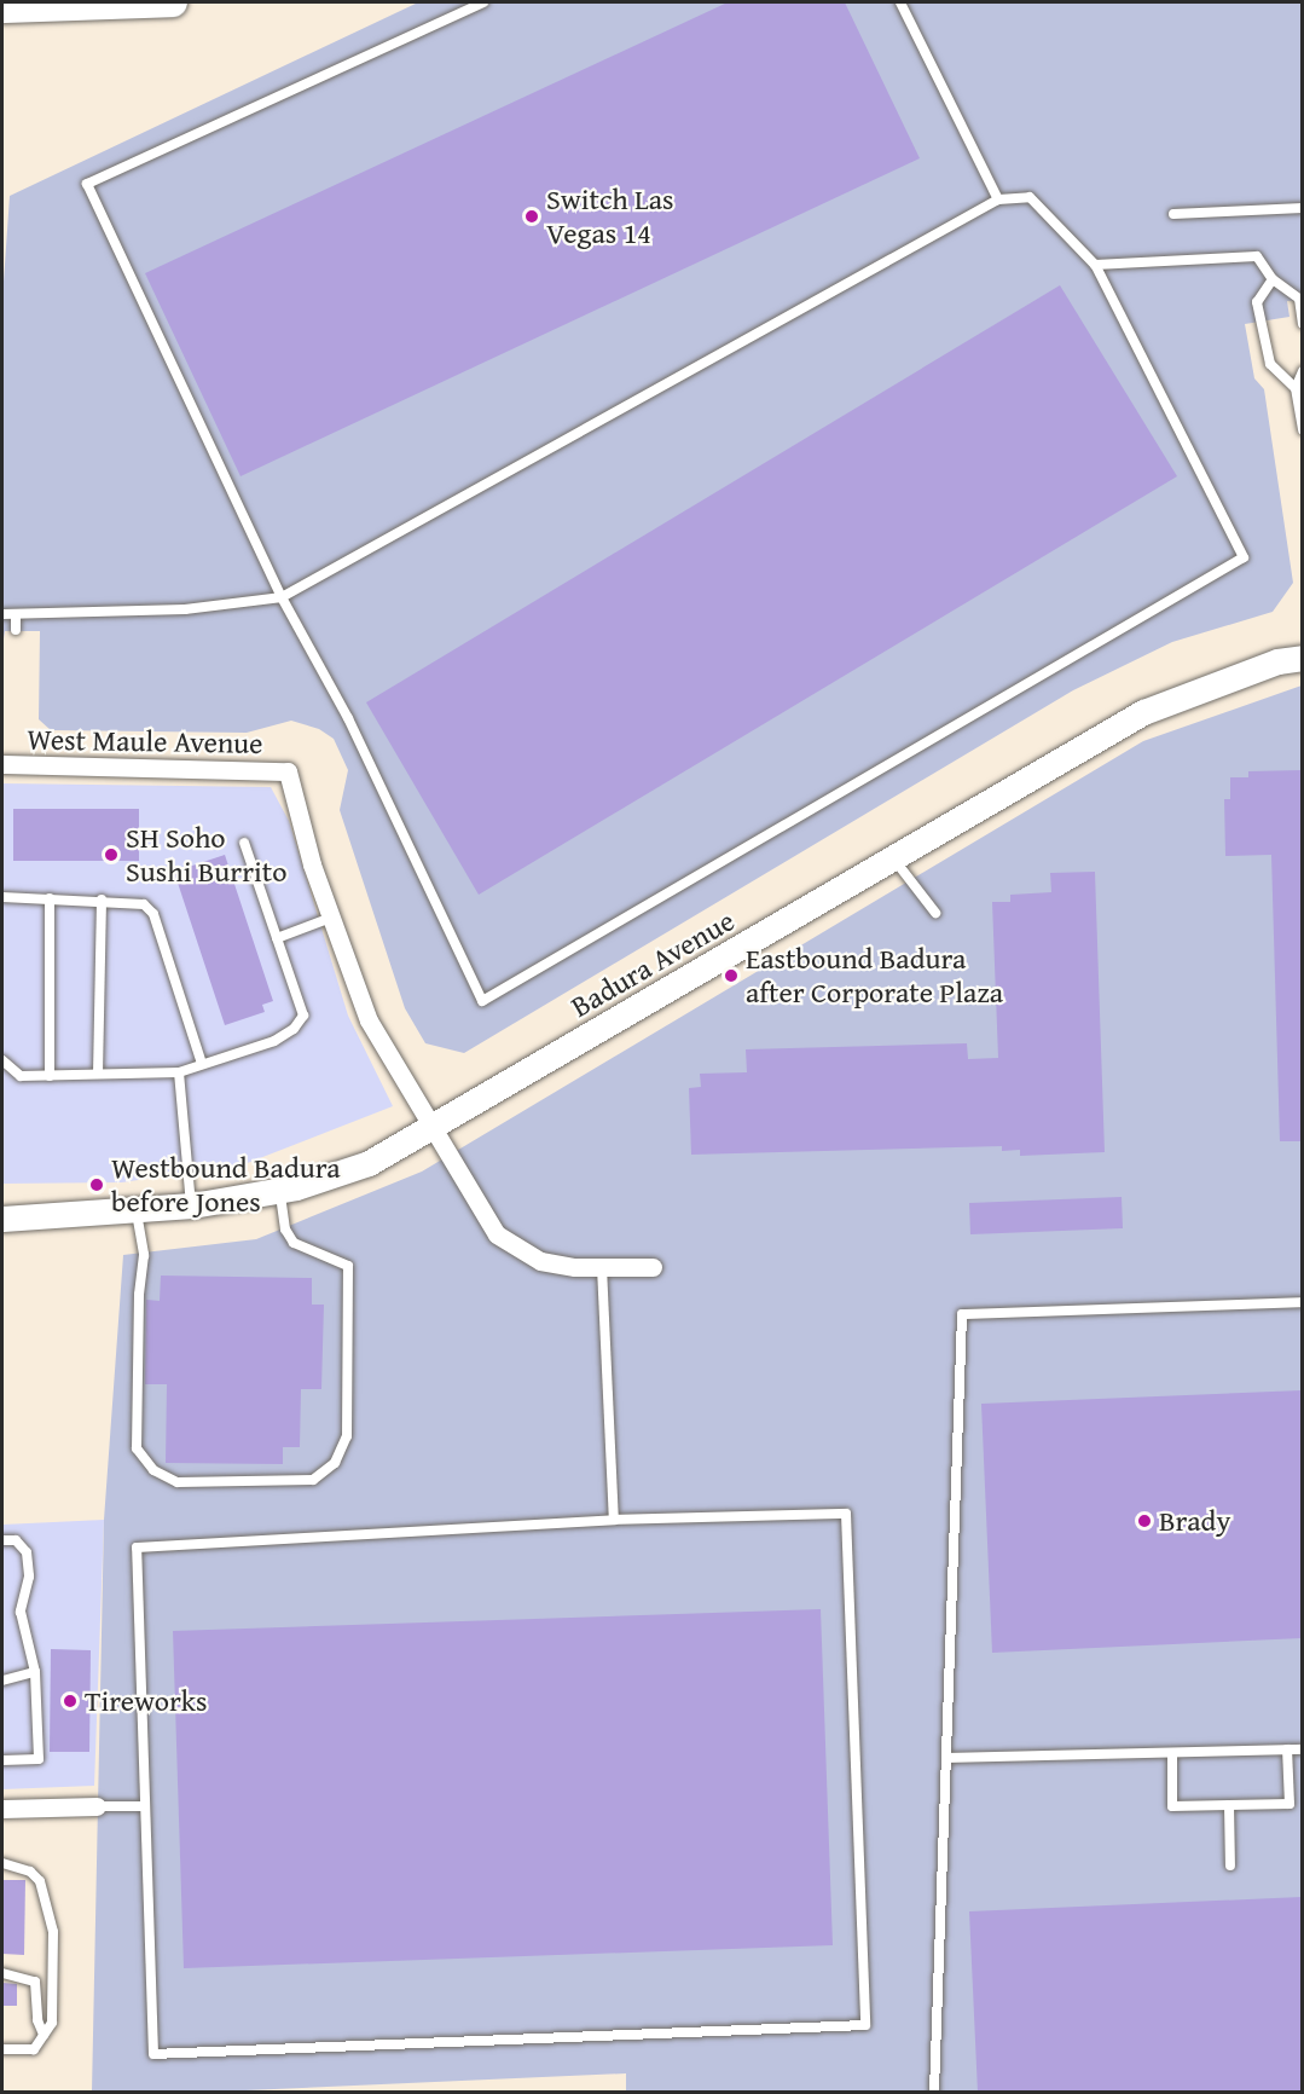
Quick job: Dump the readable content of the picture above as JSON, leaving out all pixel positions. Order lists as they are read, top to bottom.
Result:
{
  "streets": {
    "main road": ["Badura Avenue"],
    "street": ["West Maule Avenue"]
  },
  "places": [
    "Switch Las Vegas 14",
    "SH Soho Sushi Burrito",
    "Eastbound Badura after Corporate Plaza",
    "Westbound Badura before Jones",
    "Brady",
    "Tireworks"
  ]
}
